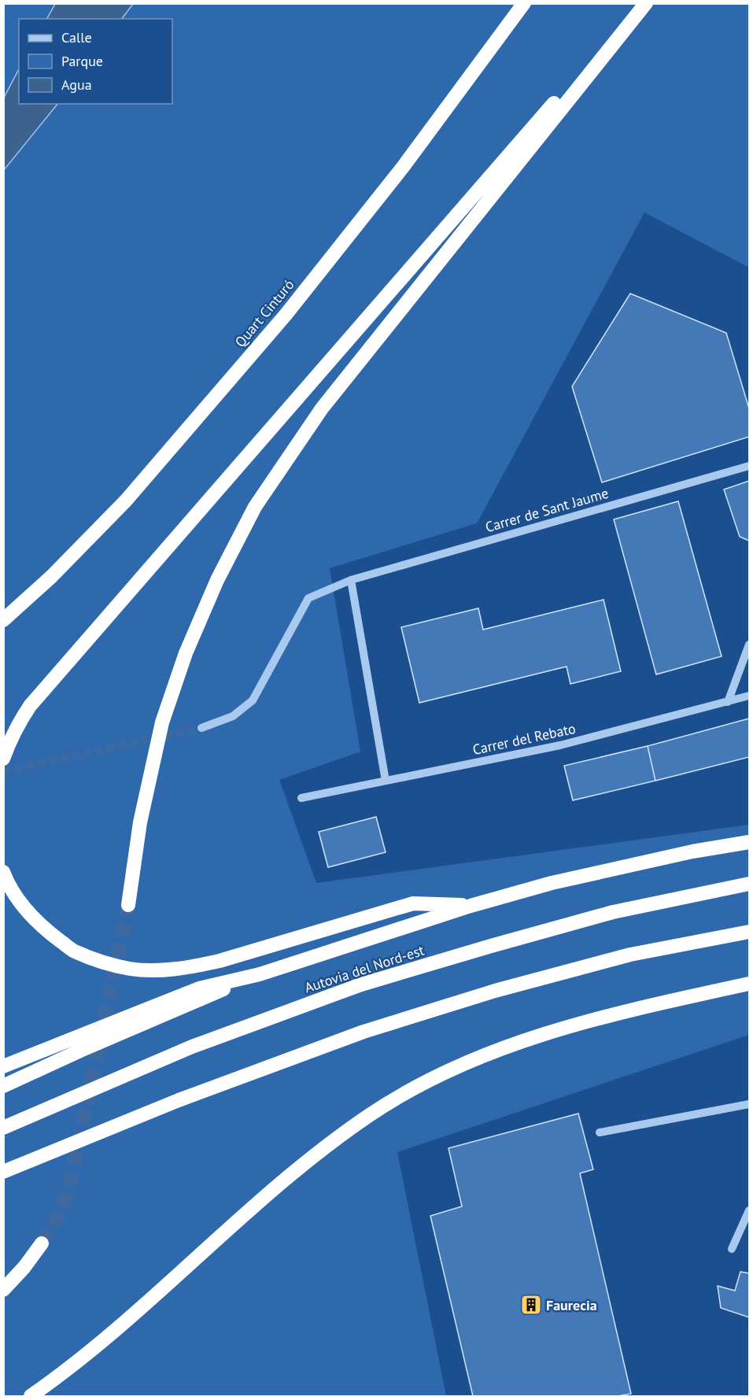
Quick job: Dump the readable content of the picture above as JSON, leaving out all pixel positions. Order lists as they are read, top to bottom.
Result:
{
  "streets": {
    "highway": ["Quart Cinturó", "Autovia del Nord-est"],
    "street": ["Carrer de Sant Jaume", "Carrer del Rebato"]
  },
  "places": {
    "building": ["Faurecia"]
  },
  "legend": ["Calle", "Parque", "Agua"]
}
